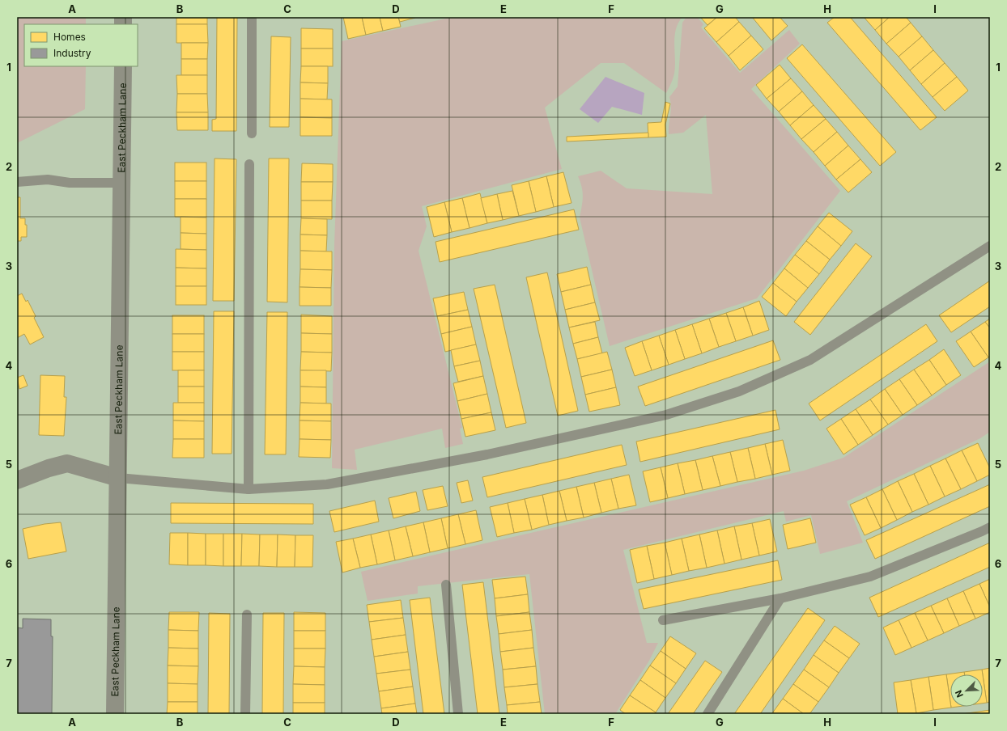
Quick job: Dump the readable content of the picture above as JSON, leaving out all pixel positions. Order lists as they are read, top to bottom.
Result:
{
  "streets": {
    "street": ["East Peckham Lane"]
  },
  "legend": ["Homes", "Industry"],
  "north": "bottom left",
  "grid": {
    "columns": [
      "A",
      "B",
      "C",
      "D",
      "E",
      "F",
      "G",
      "H",
      "I"
    ],
    "rows": [
      "1",
      "2",
      "3",
      "4",
      "5",
      "6",
      "7"
    ]
  }
}
